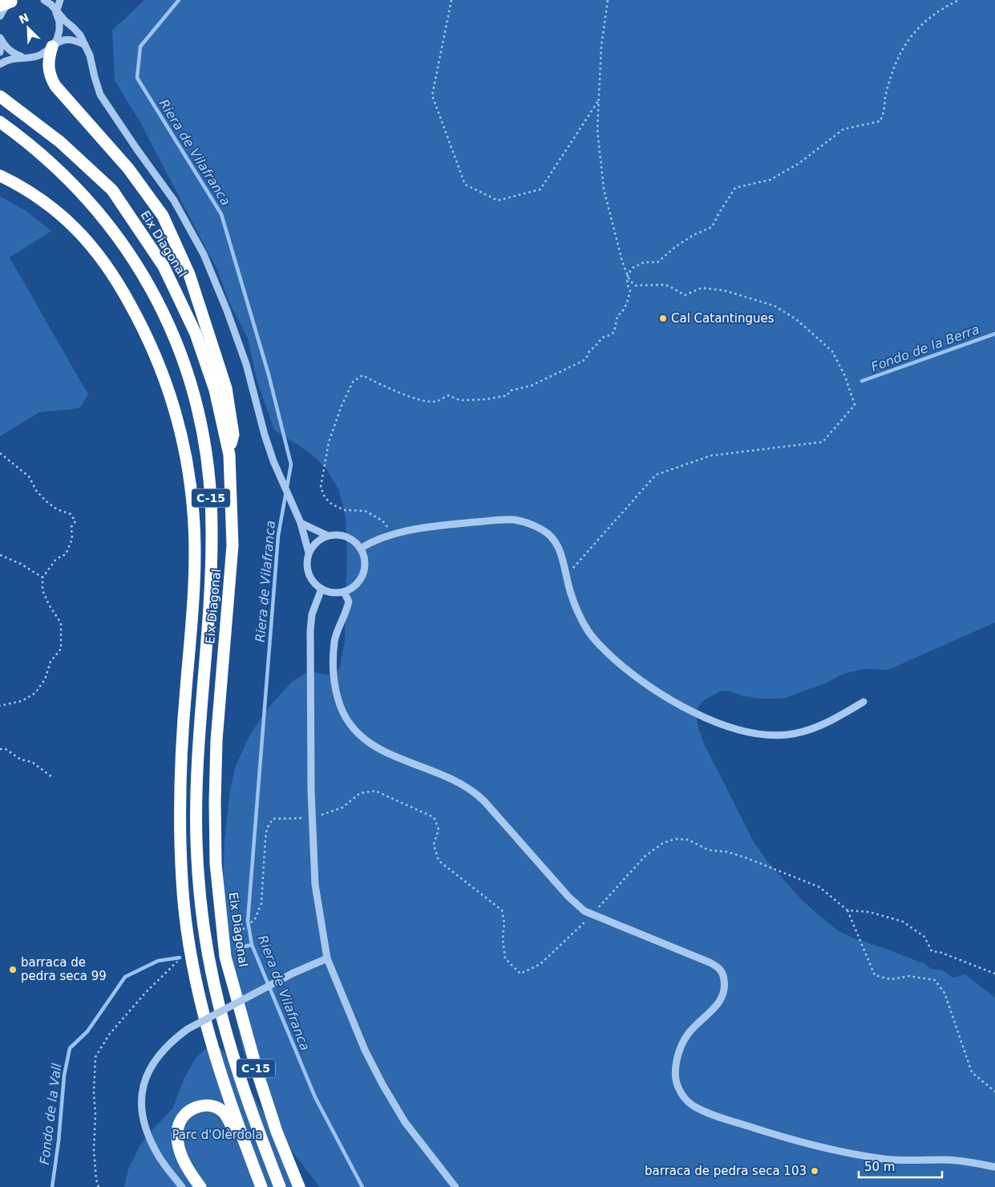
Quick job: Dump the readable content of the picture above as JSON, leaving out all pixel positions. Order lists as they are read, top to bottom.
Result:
{
  "streets": {
    "highway": ["Eix Diagonal", "C-15"]
  },
  "water": ["Riera de Vilafranca", "Fondo de la Berra", "Fondo de la Vall"],
  "parks": ["Parc d'Olèrdola"],
  "places": ["Cal Catantingues", "barraca de pedra seca 99", "barraca de pedra seca 103"],
  "scale_bar": "50 m",
  "north": "top left"
}
